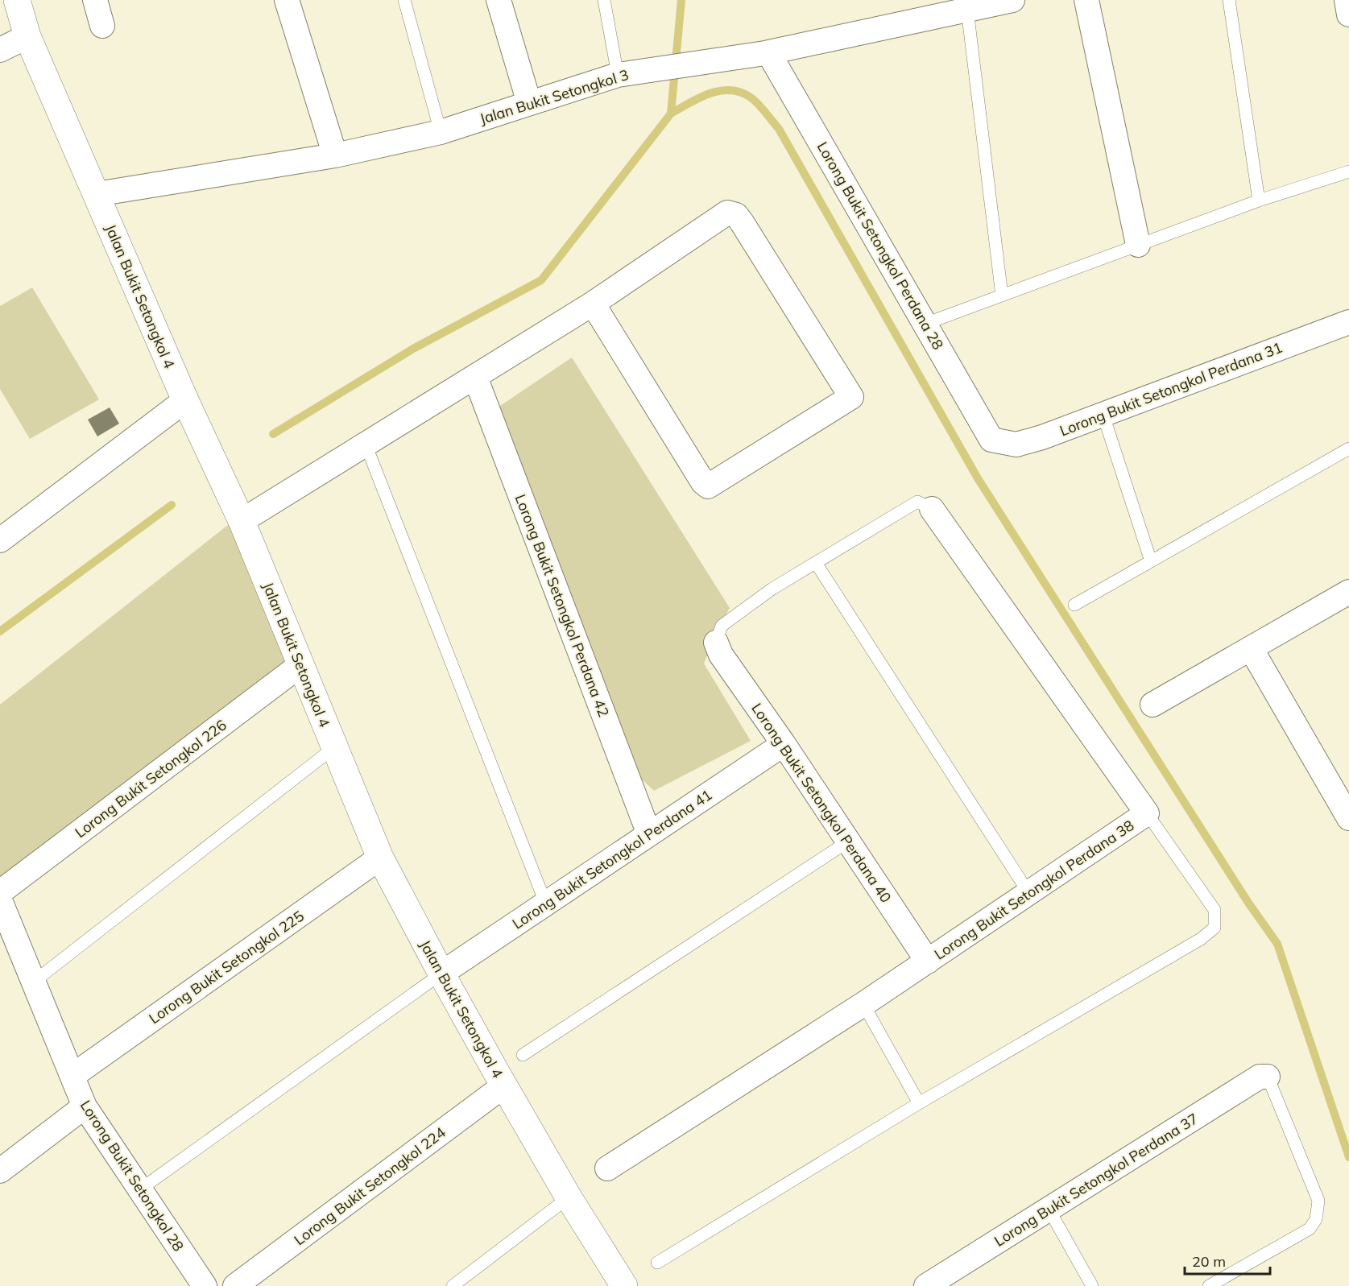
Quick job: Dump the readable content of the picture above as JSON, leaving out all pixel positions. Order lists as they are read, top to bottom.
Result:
{
  "streets": {
    "street": [
      "Jalan Bukit Setongkol 3",
      "Lorong Bukit Setongkol Perdana 28",
      "Jalan Bukit Setongkol 4",
      "Lorong Bukit Setongkol Perdana 31",
      "Lorong Bukit Setongkol Perdana 42",
      "Lorong Bukit Setongkol 226",
      "Lorong Bukit Setongkol Perdana 40",
      "Lorong Bukit Setongkol Perdana 41",
      "Lorong Bukit Setongkol Perdana 38",
      "Lorong Bukit Setongkol 225",
      "Lorong Bukit Setongkol 28",
      "Lorong Bukit Setongkol Perdana 37",
      "Lorong Bukit Setongkol 224"
    ]
  },
  "crossings": [
    ["Jalan Bukit Setongkol 3", "Lorong Bukit Setongkol Perdana 28"],
    ["Jalan Bukit Setongkol 3", "Jalan Bukit Setongkol 4"],
    ["Lorong Bukit Setongkol Perdana 28", "Lorong Bukit Setongkol Perdana 31"],
    ["Jalan Bukit Setongkol 4", "Lorong Bukit Setongkol 226"],
    ["Jalan Bukit Setongkol 4", "Lorong Bukit Setongkol Perdana 41"],
    ["Jalan Bukit Setongkol 4", "Lorong Bukit Setongkol 225"],
    ["Jalan Bukit Setongkol 4", "Lorong Bukit Setongkol 224"],
    ["Lorong Bukit Setongkol Perdana 42", "Lorong Bukit Setongkol Perdana 41"],
    ["Lorong Bukit Setongkol Perdana 40", "Lorong Bukit Setongkol Perdana 41"],
    ["Lorong Bukit Setongkol Perdana 40", "Lorong Bukit Setongkol Perdana 38"],
    ["Lorong Bukit Setongkol 225", "Lorong Bukit Setongkol 28"]
  ],
  "scale_bar": "20 m"
}
